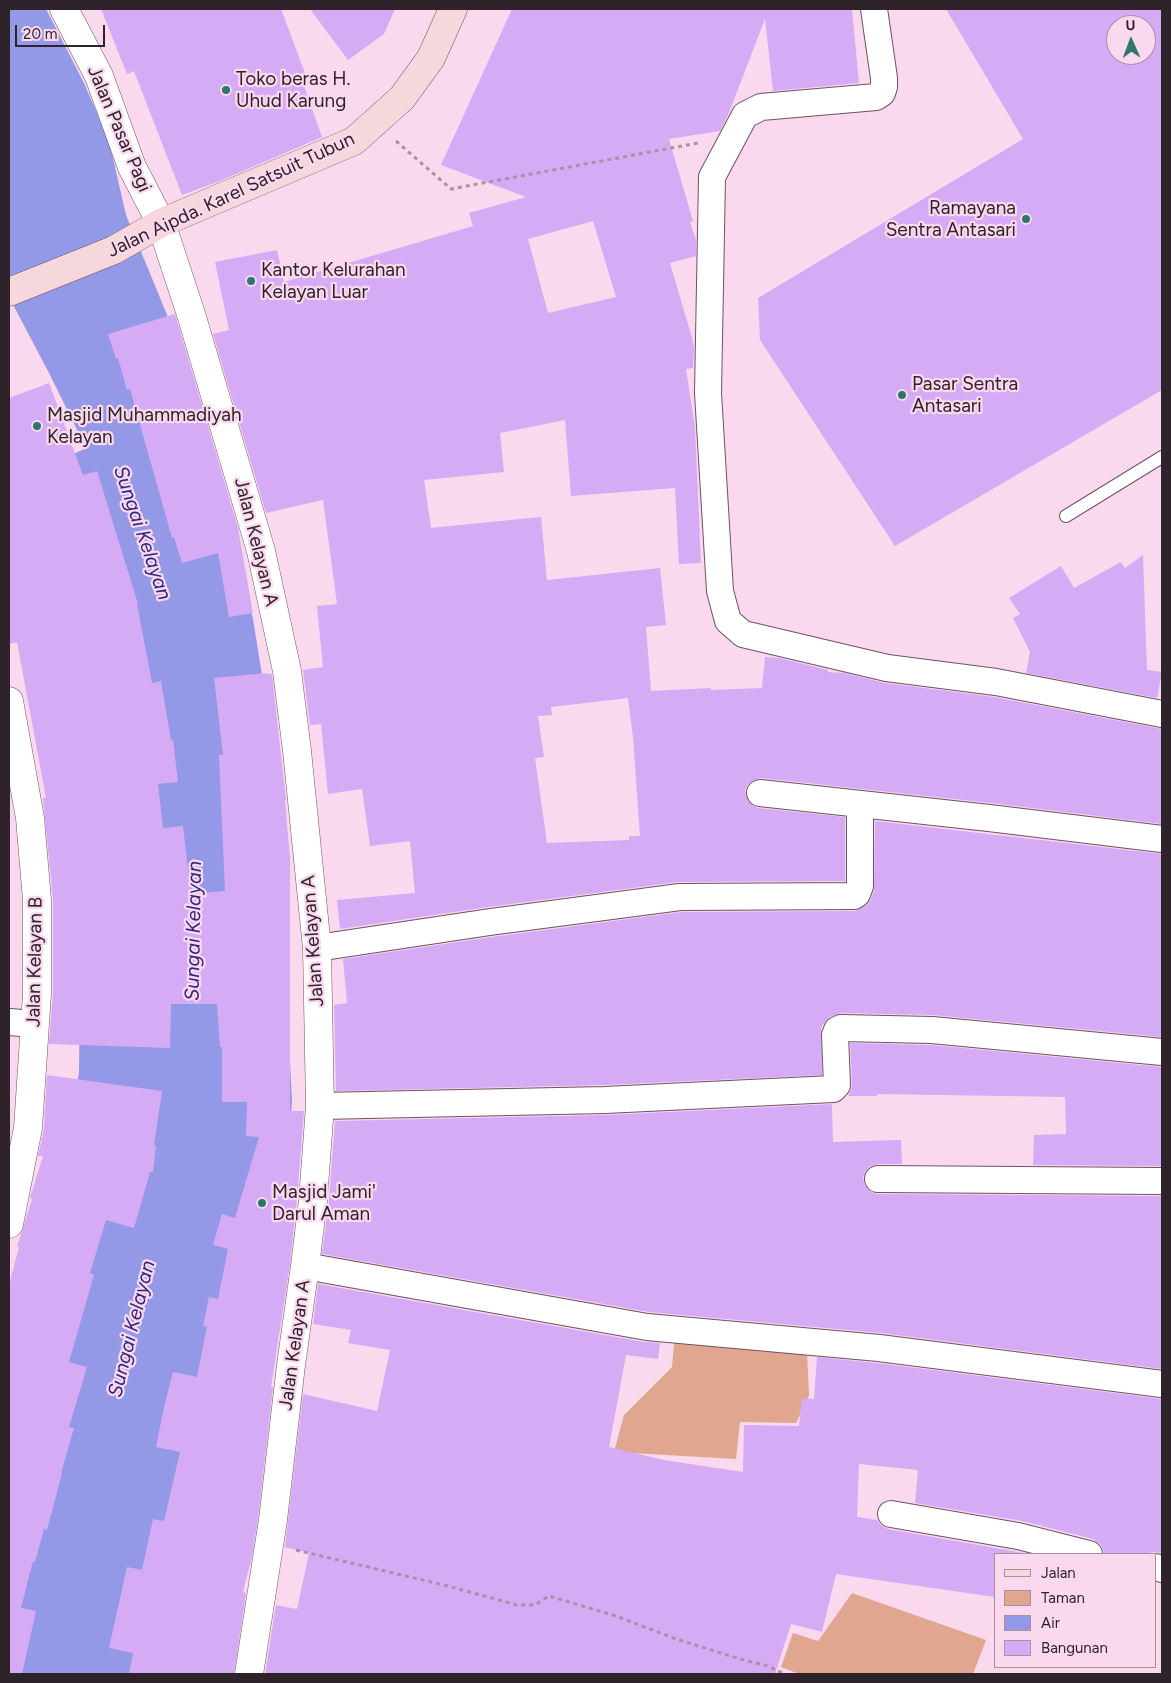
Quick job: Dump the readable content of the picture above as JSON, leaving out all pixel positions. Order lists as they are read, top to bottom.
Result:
{
  "streets": {
    "main road": ["Jalan Aipda. Karel Satsuit Tubun"],
    "street": ["Jalan Pasar Pagi", "Jalan Kelayan A", "Jalan Kelayan B"]
  },
  "crossings": [
    ["Jalan Pasar Pagi", "Jalan Aipda. Karel Satsuit Tubun"],
    ["Jalan Pasar Pagi", "Jalan Kelayan A"],
    ["Jalan Aipda. Karel Satsuit Tubun", "Jalan Kelayan A"]
  ],
  "water": ["Sungai Kelayan"],
  "places": [
    "Toko beras H. Uhud Karung",
    "Ramayana Sentra Antasari",
    "Kantor Kelurahan Kelayan Luar",
    "Pasar Sentra Antasari",
    "Masjid Muhammadiyah Kelayan",
    "Masjid Jami' Darul Aman"
  ],
  "legend": [
    "Jalan",
    "Taman",
    "Air",
    "Bangunan"
  ],
  "scale_bar": "20 m",
  "north": "top"
}
